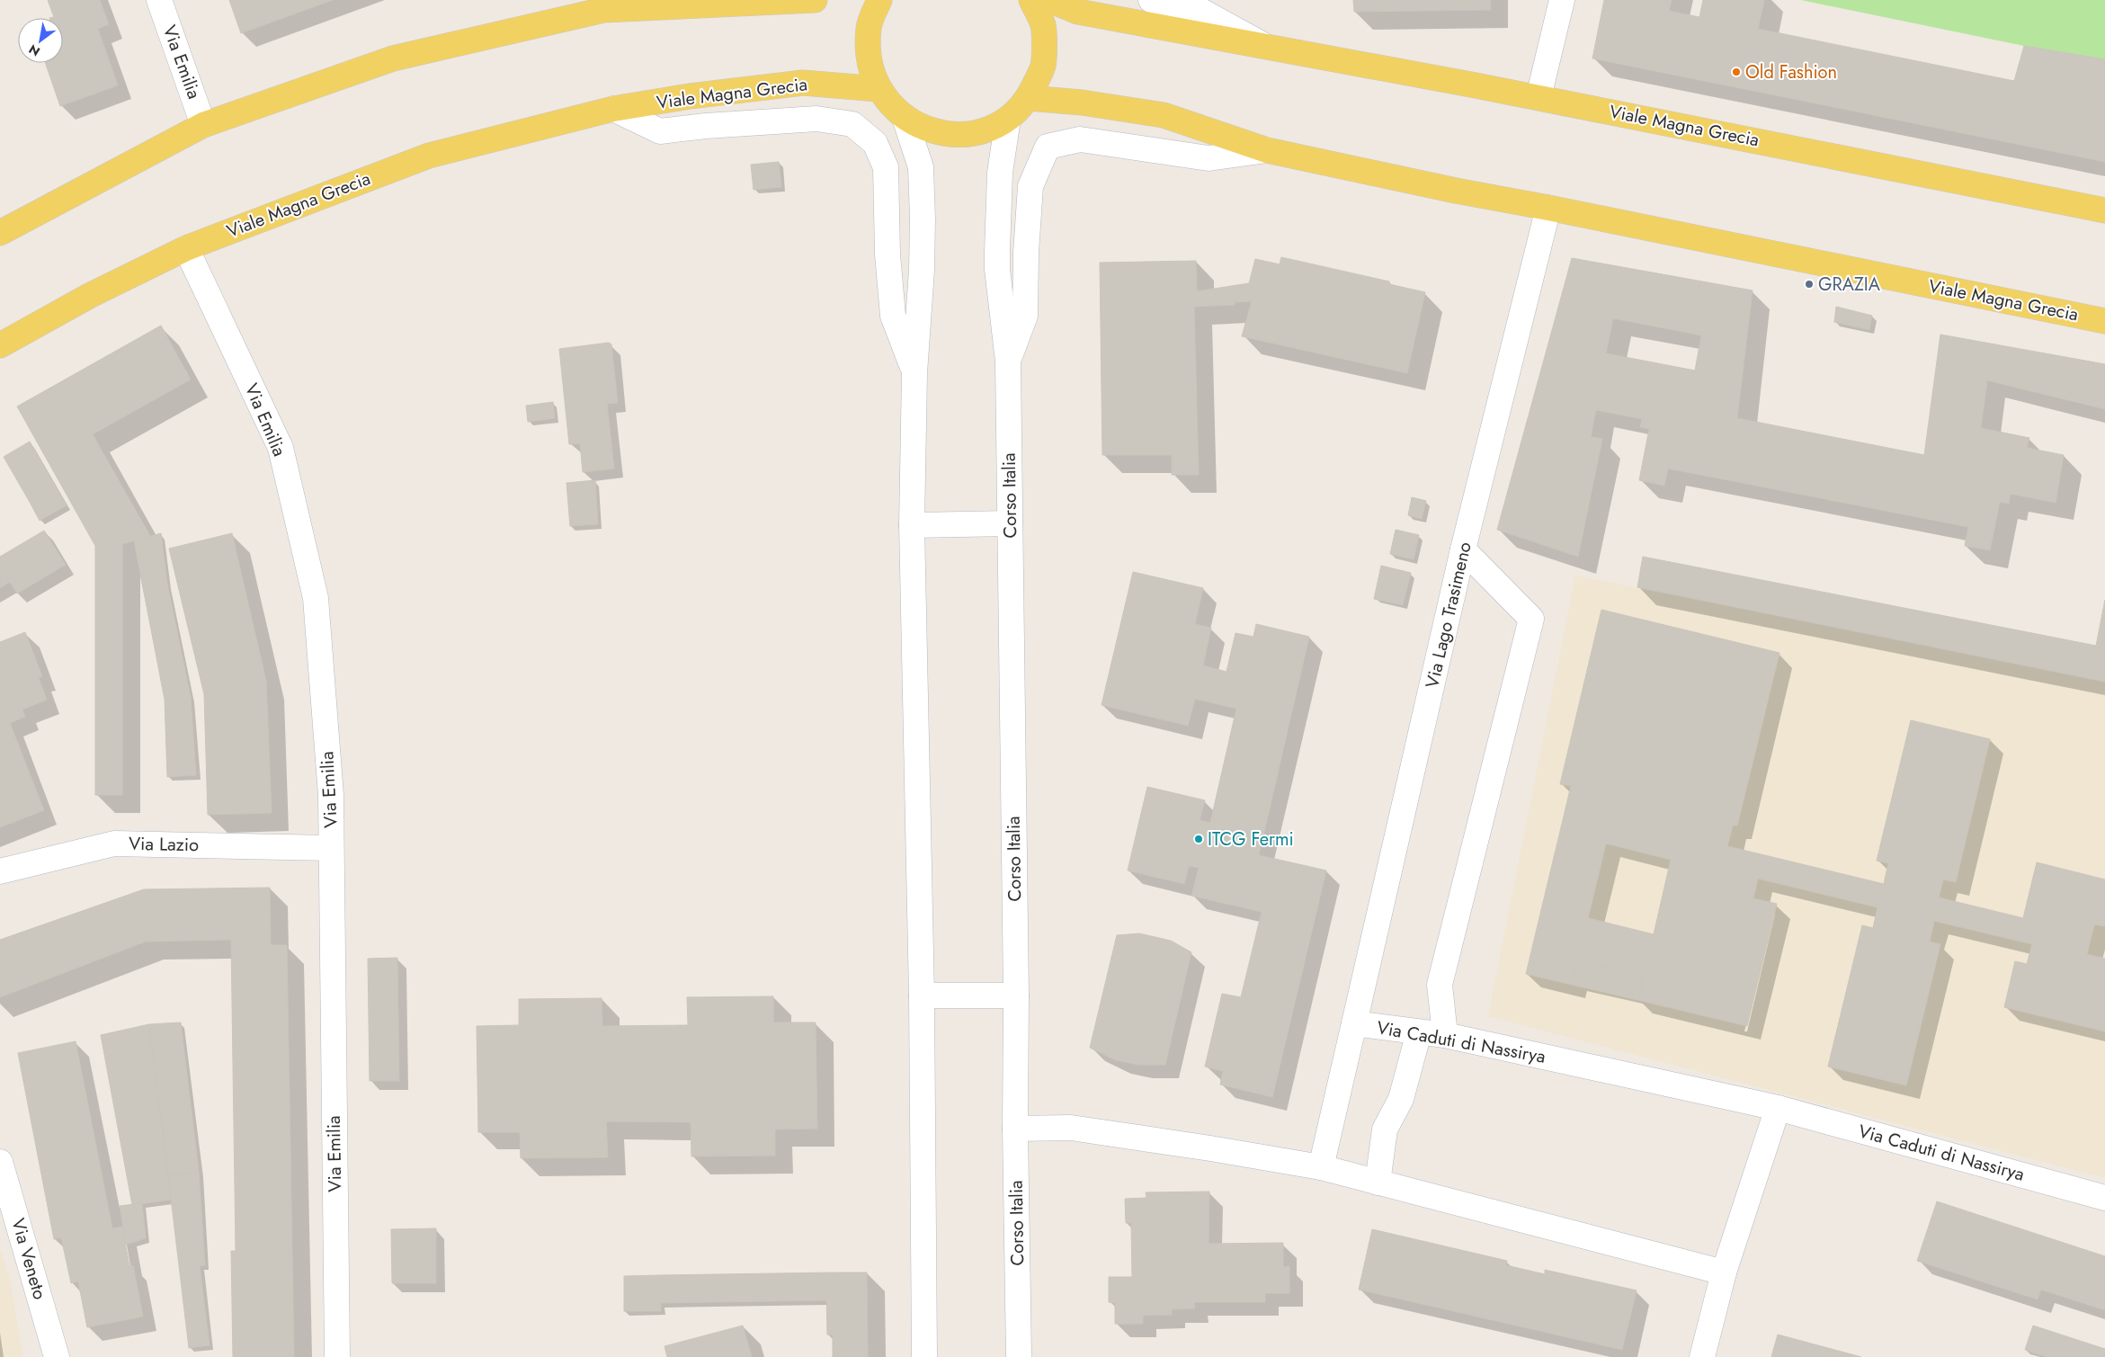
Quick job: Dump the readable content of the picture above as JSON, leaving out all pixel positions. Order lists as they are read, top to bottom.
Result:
{
  "streets": {
    "main road": ["Viale Magna Grecia"],
    "street": [
      "Via Emilia",
      "Corso Italia",
      "Via Lago Trasimeno",
      "Via Lazio",
      "Via Caduti di Nassirya",
      "Via Veneto"
    ]
  },
  "crossings": [
    ["Via Emilia", "Viale Magna Grecia"],
    ["Via Emilia", "Via Lazio"],
    ["Viale Magna Grecia", "Corso Italia"],
    ["Viale Magna Grecia", "Via Lago Trasimeno"],
    ["Via Lago Trasimeno", "Via Caduti di Nassirya"]
  ],
  "places": ["Old Fashion", "GRAZIA", "ITCG Fermi"],
  "north": "bottom left"
}
